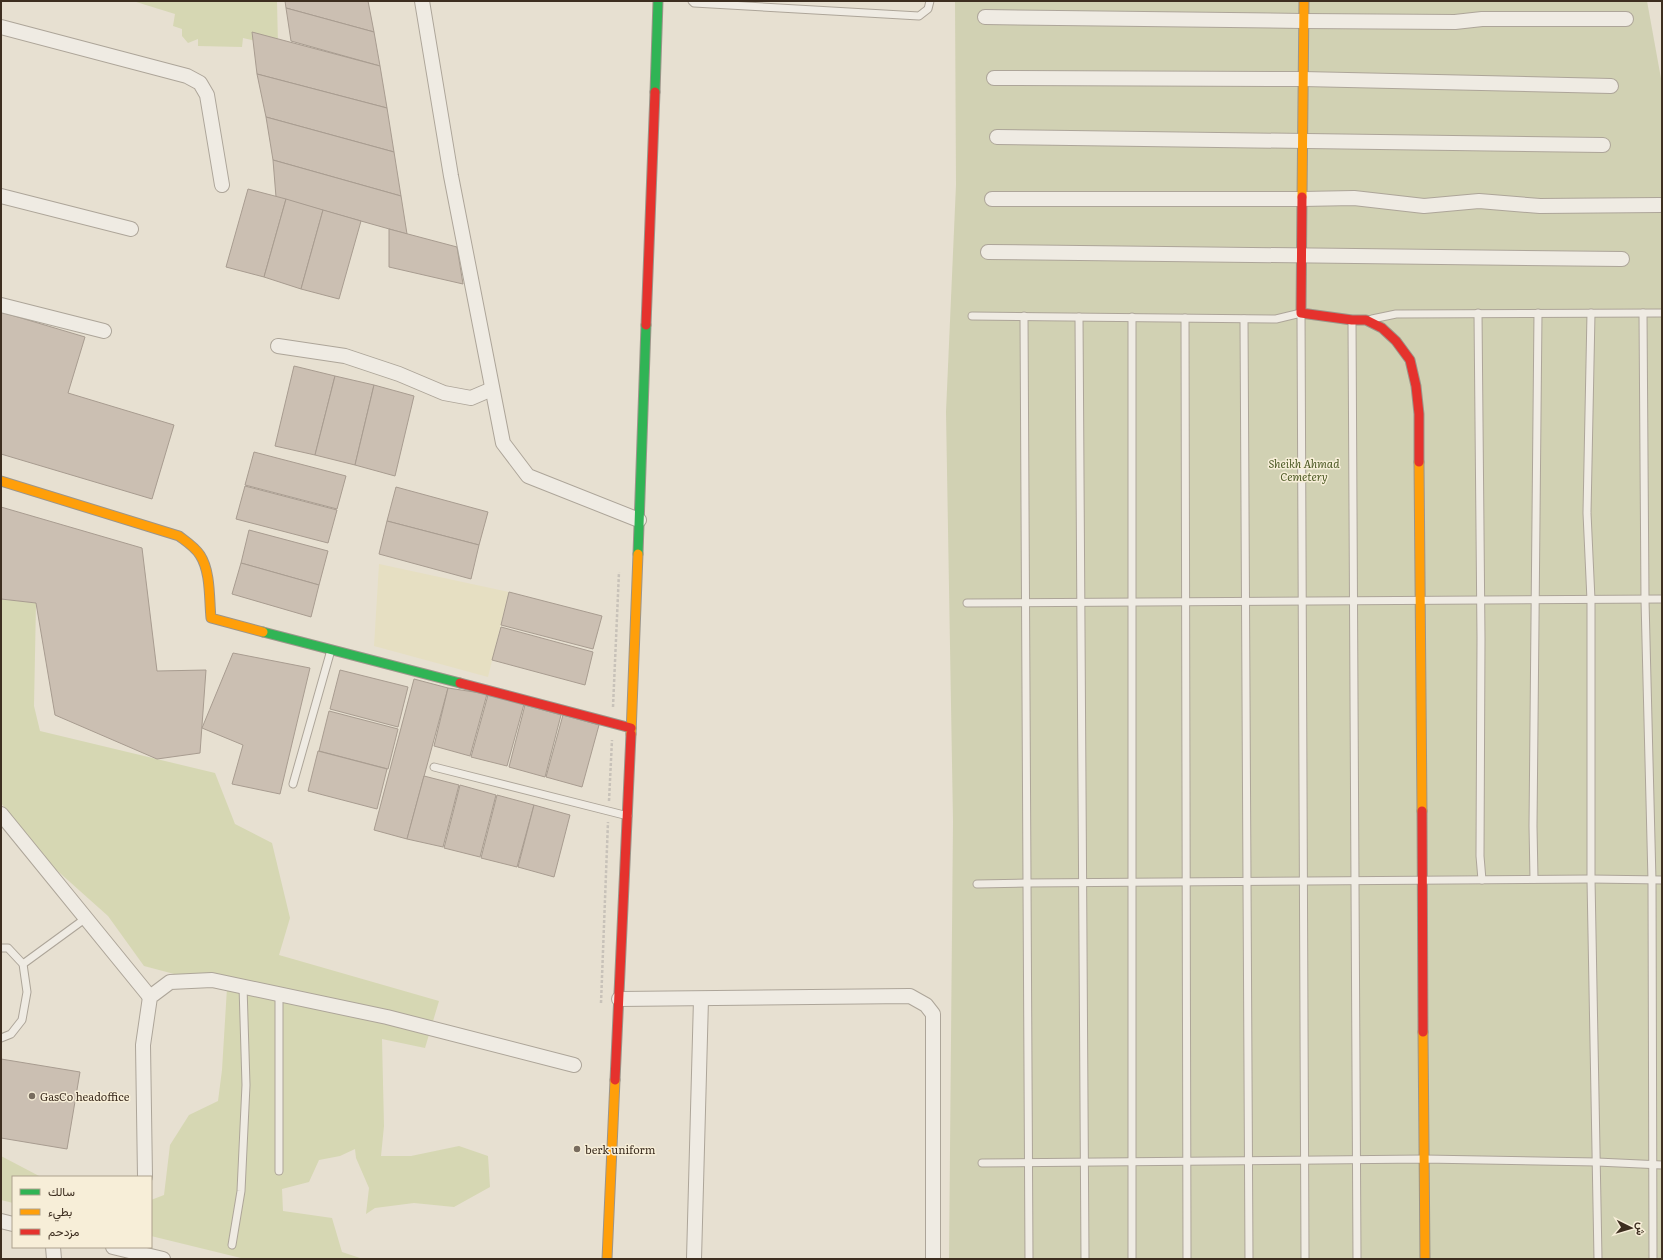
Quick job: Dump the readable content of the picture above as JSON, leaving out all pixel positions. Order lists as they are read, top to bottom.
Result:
{
  "parks": ["Sheikh Ahmad Cemetery"],
  "places": ["GasCo headoffice", "berk uniform"],
  "legend": ["سالك", "بطيء", "مزدحم"],
  "north": "right"
}
